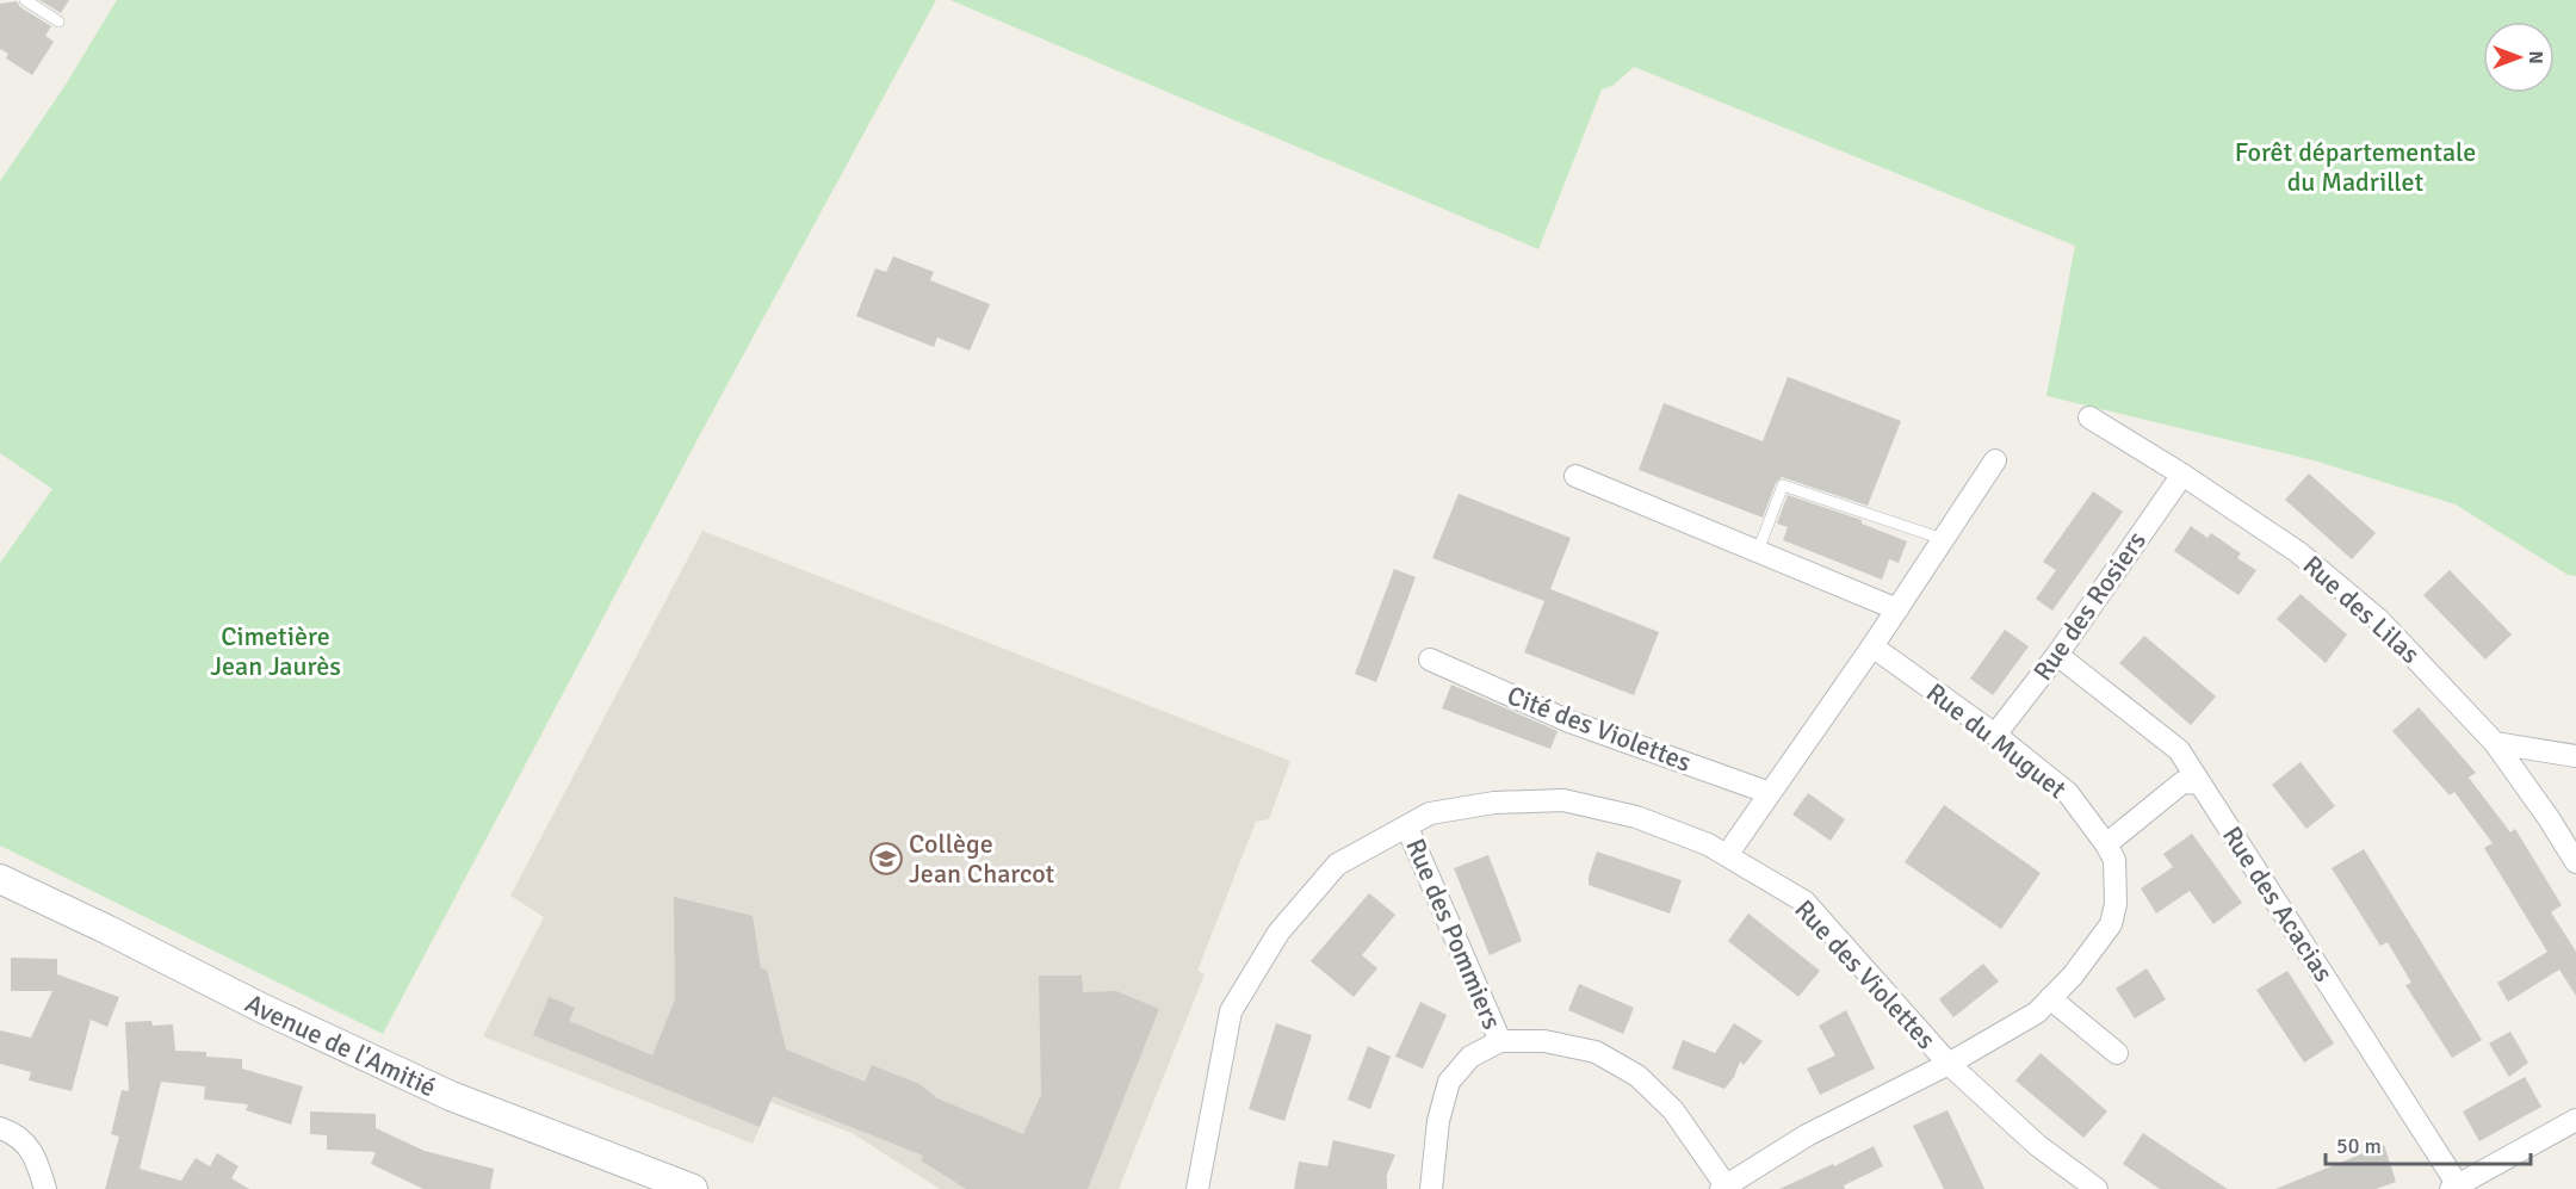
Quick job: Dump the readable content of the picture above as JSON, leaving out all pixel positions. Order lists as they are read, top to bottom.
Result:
{
  "streets": {
    "street": [
      "Rue des Rosiers",
      "Rue des Lilas",
      "Cité des Violettes",
      "Rue du Muguet",
      "Rue des Acacias",
      "Rue des Pommiers",
      "Rue des Violettes",
      "Avenue de l'Amitié"
    ]
  },
  "crossings": [
    ["Rue des Rosiers", "Rue des Lilas"],
    ["Rue des Rosiers", "Rue du Muguet"],
    ["Rue des Rosiers", "Rue des Acacias"],
    ["Rue du Muguet", "Rue des Violettes"],
    ["Rue des Pommiers", "Rue des Violettes"]
  ],
  "parks": ["Forêt départementale du Madrillet", "Cimetière Jean Jaurès"],
  "places": {
    "school or university": ["Collège Jean Charcot"]
  },
  "scale_bar": "50 m",
  "north": "right"
}
